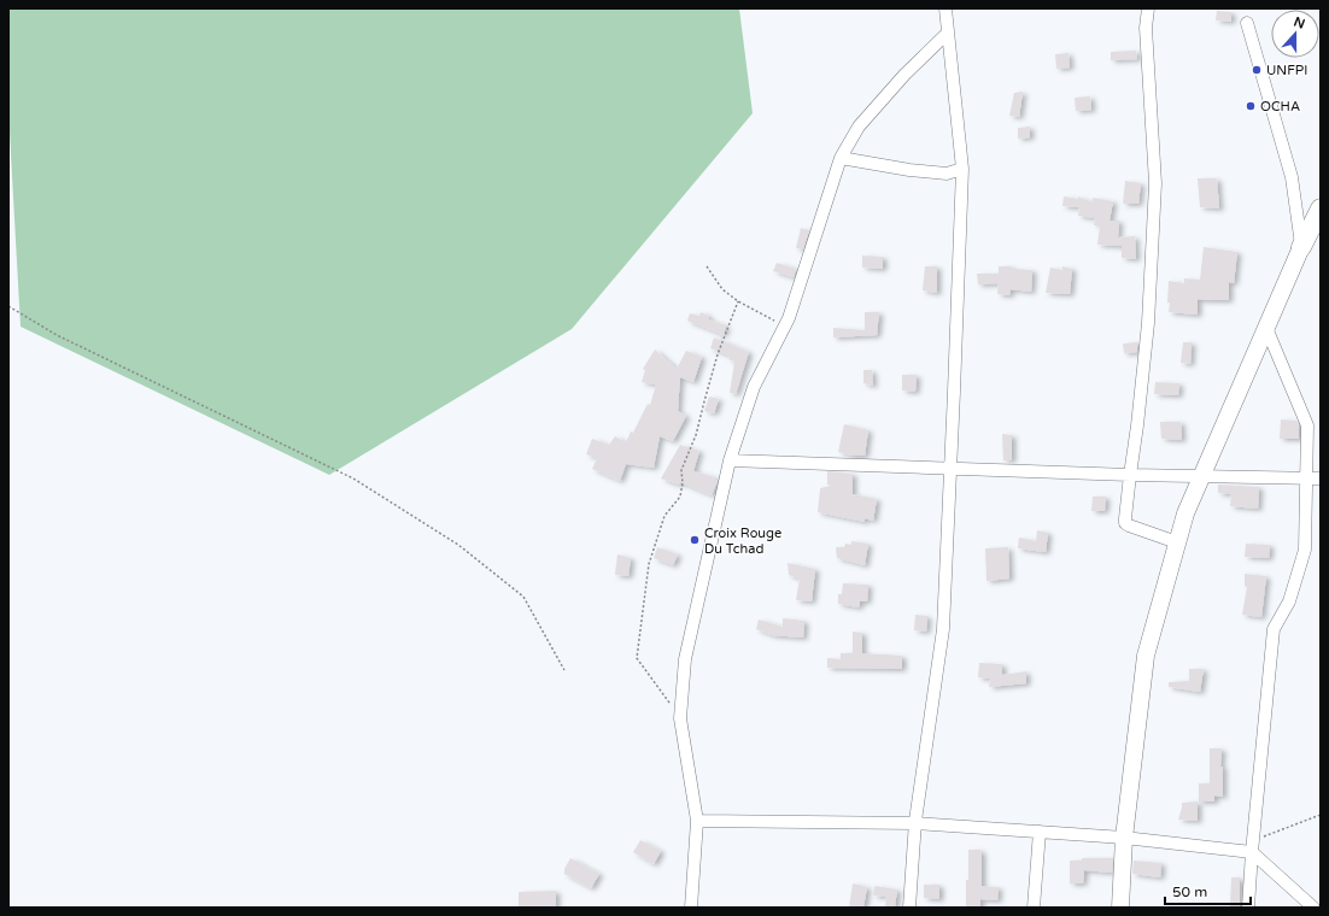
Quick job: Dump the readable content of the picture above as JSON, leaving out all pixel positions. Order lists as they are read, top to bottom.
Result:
{
  "places": ["UNFPI", "OCHA", "Croix Rouge Du Tchad"],
  "scale_bar": "50 m",
  "north": "top"
}
